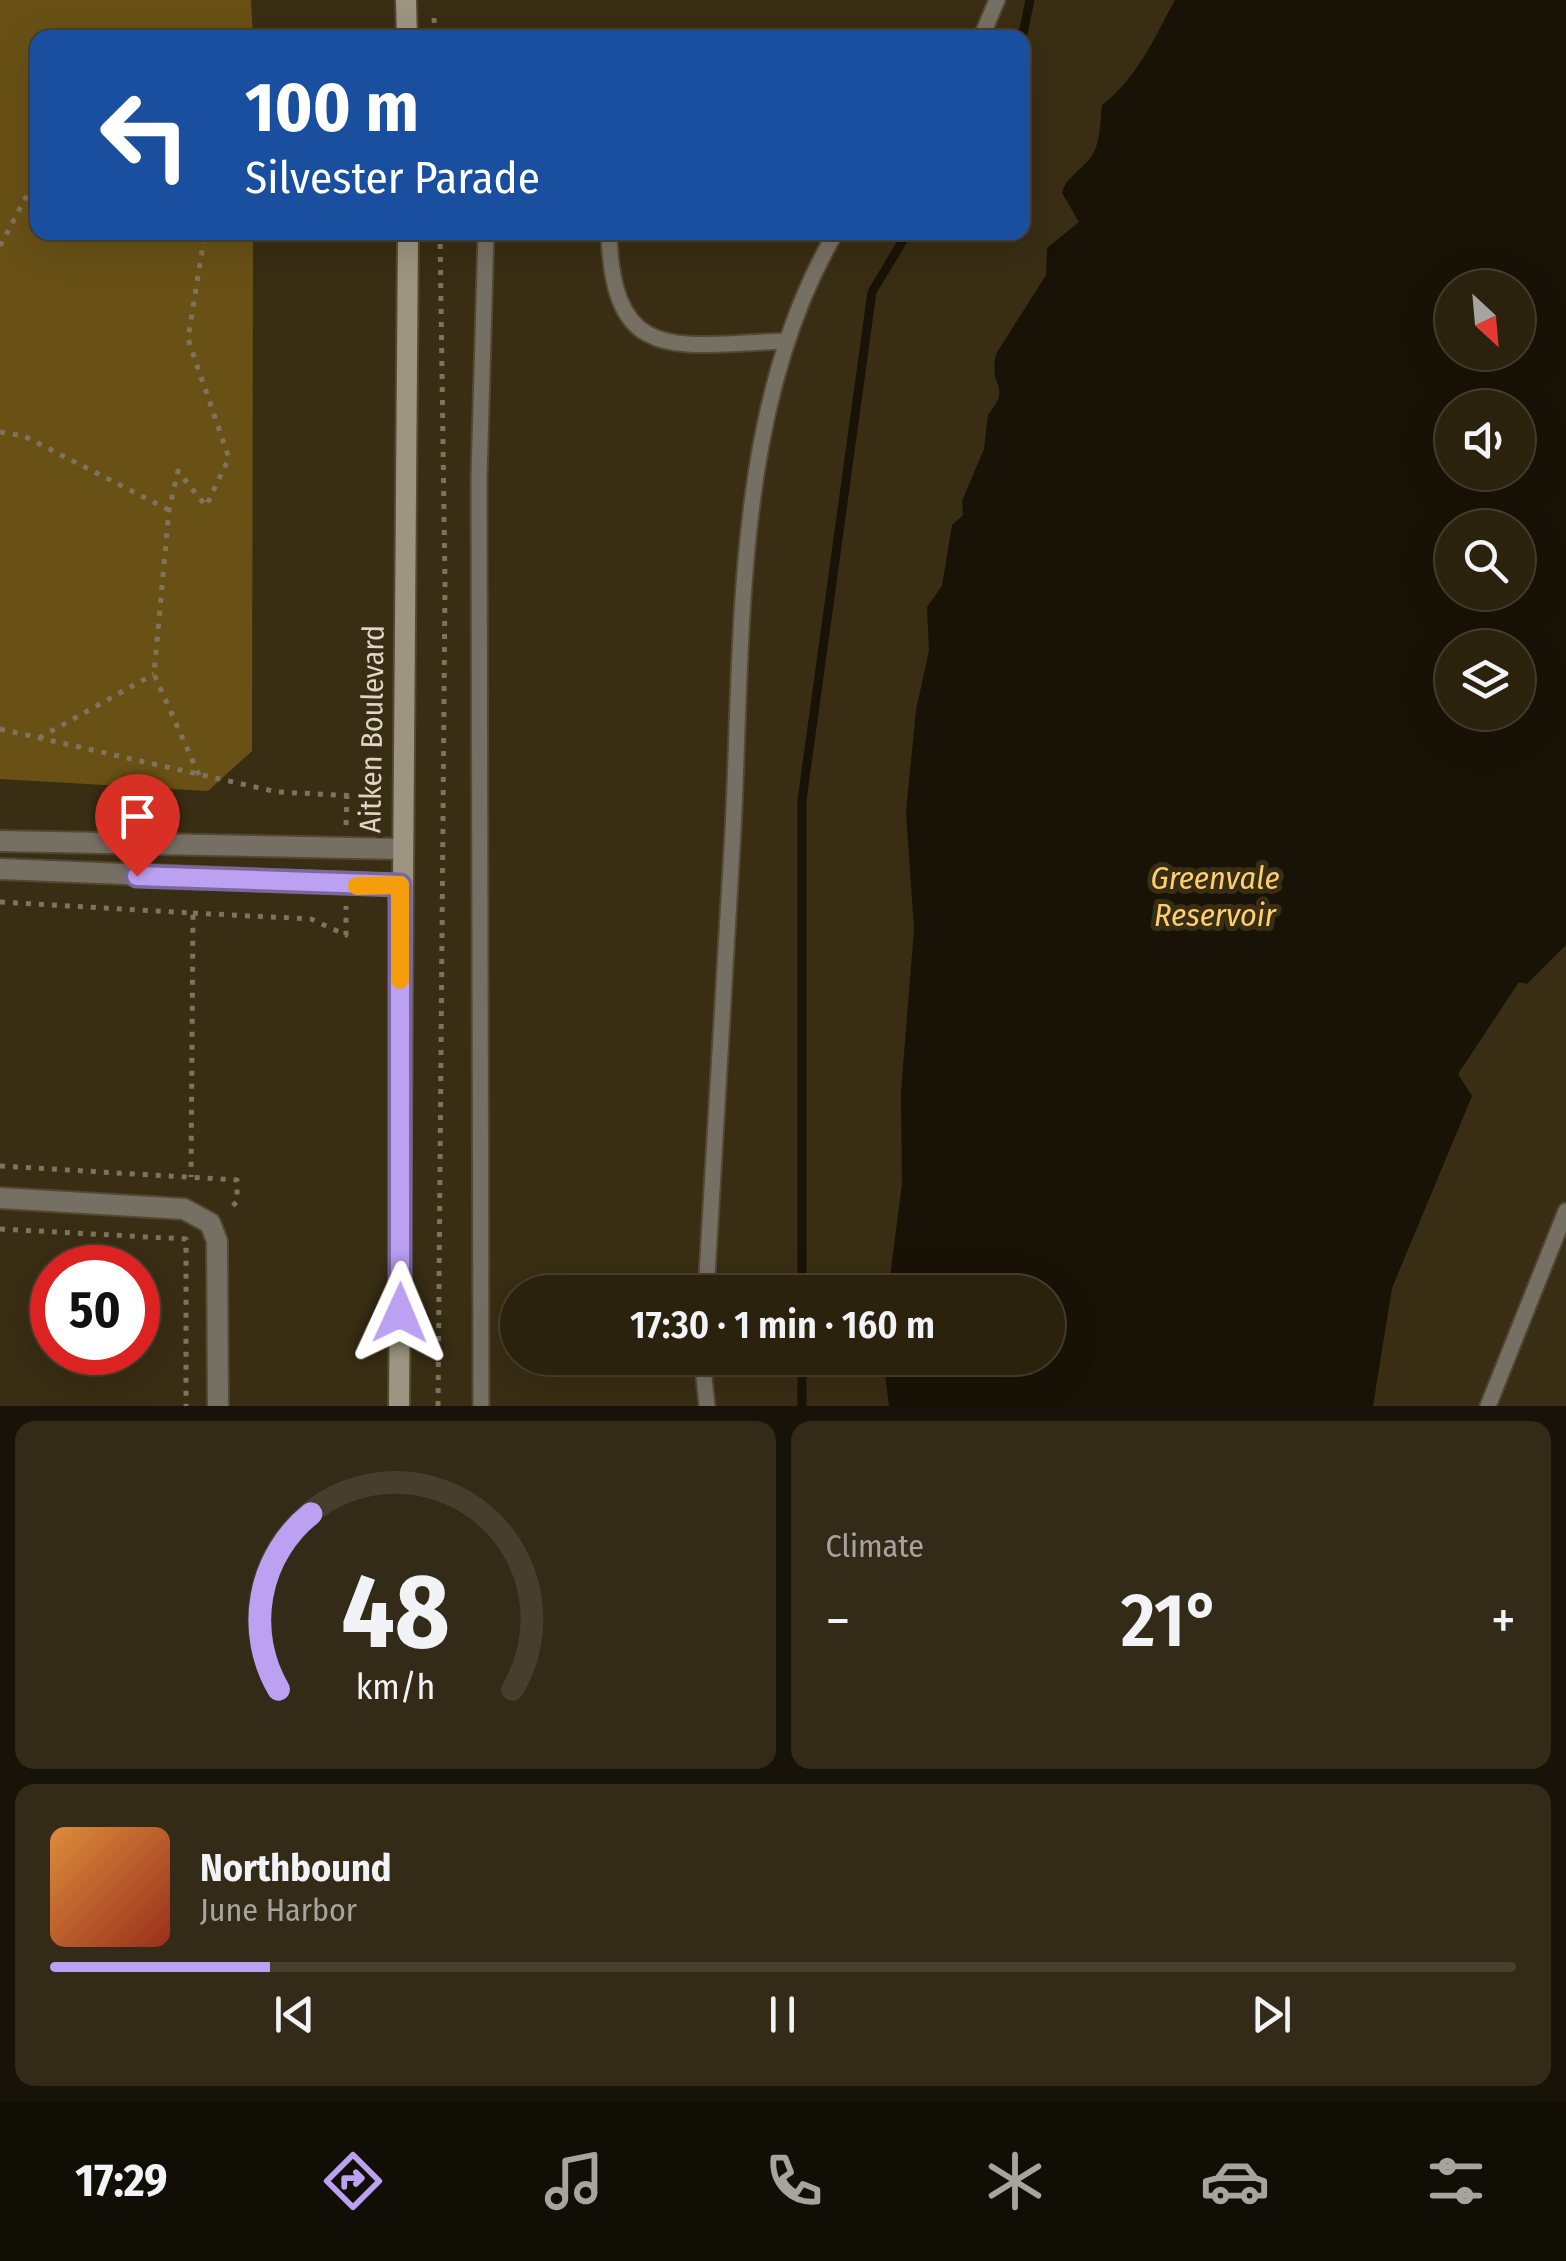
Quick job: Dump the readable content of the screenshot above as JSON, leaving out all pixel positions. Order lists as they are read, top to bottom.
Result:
{
  "streets": {
    "main road": ["Aitken Boulevard"]
  },
  "water": ["Greenvale Reservoir"],
  "north": "bottom right",
  "page": {
    "turn": ["100 m", "Silvester Parade"],
    "limit": "50",
    "trip": "17:30 · 1 min · 160 m",
    "tile": "Climate",
    "heat": ["−", "21°", "+"],
    "song": ["Northbound", "June Harbor"],
    "tabs": "17:29",
    "gauge": ["48", "km/h"]
  }
}
